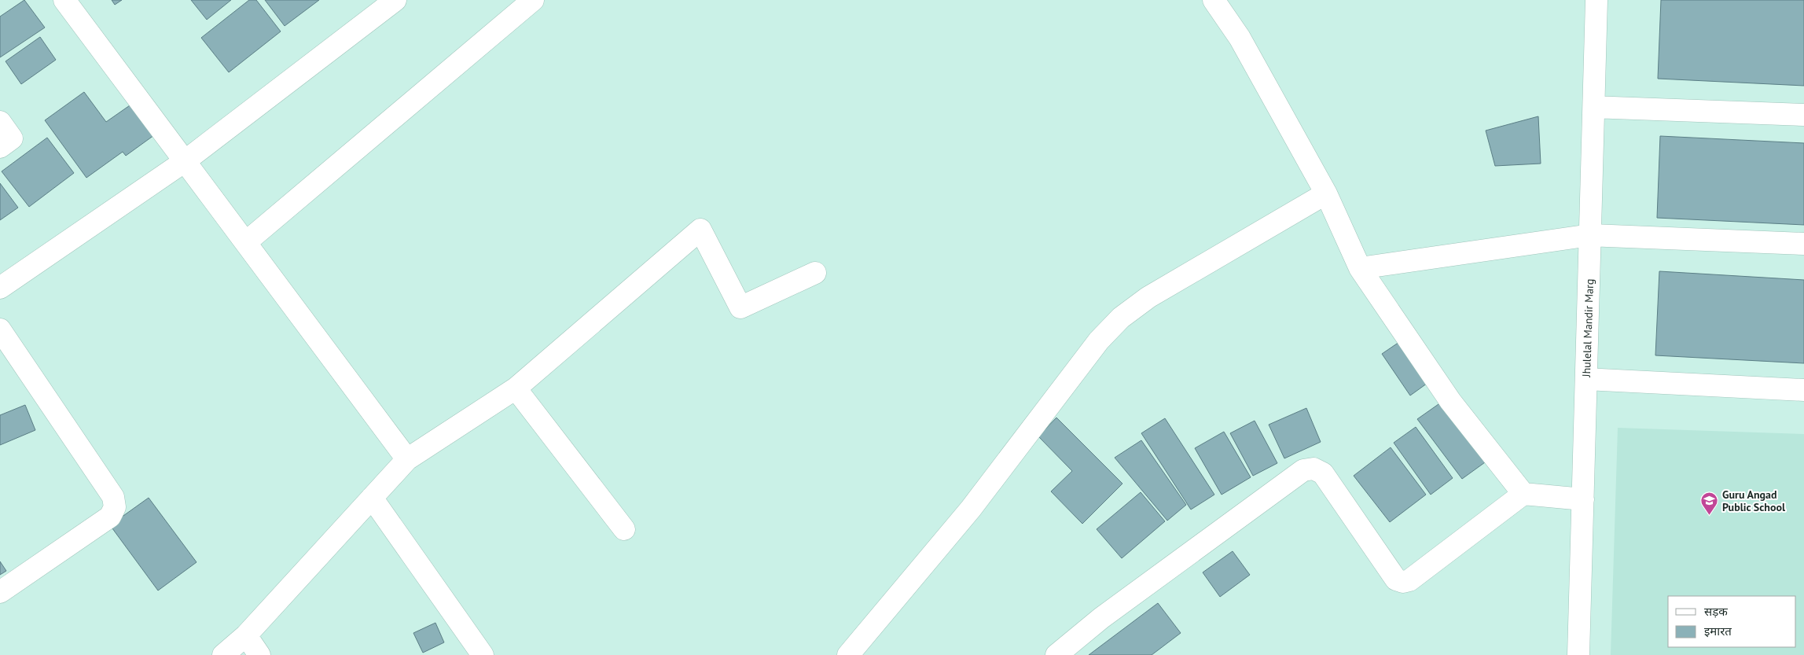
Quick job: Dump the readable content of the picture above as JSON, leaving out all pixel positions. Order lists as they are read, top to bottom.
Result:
{
  "streets": {
    "street": ["Jhulelal Mandir Marg"]
  },
  "places": {
    "school or university": ["Guru Angad Public School"]
  },
  "legend": ["सड़क", "इमारत"]
}
